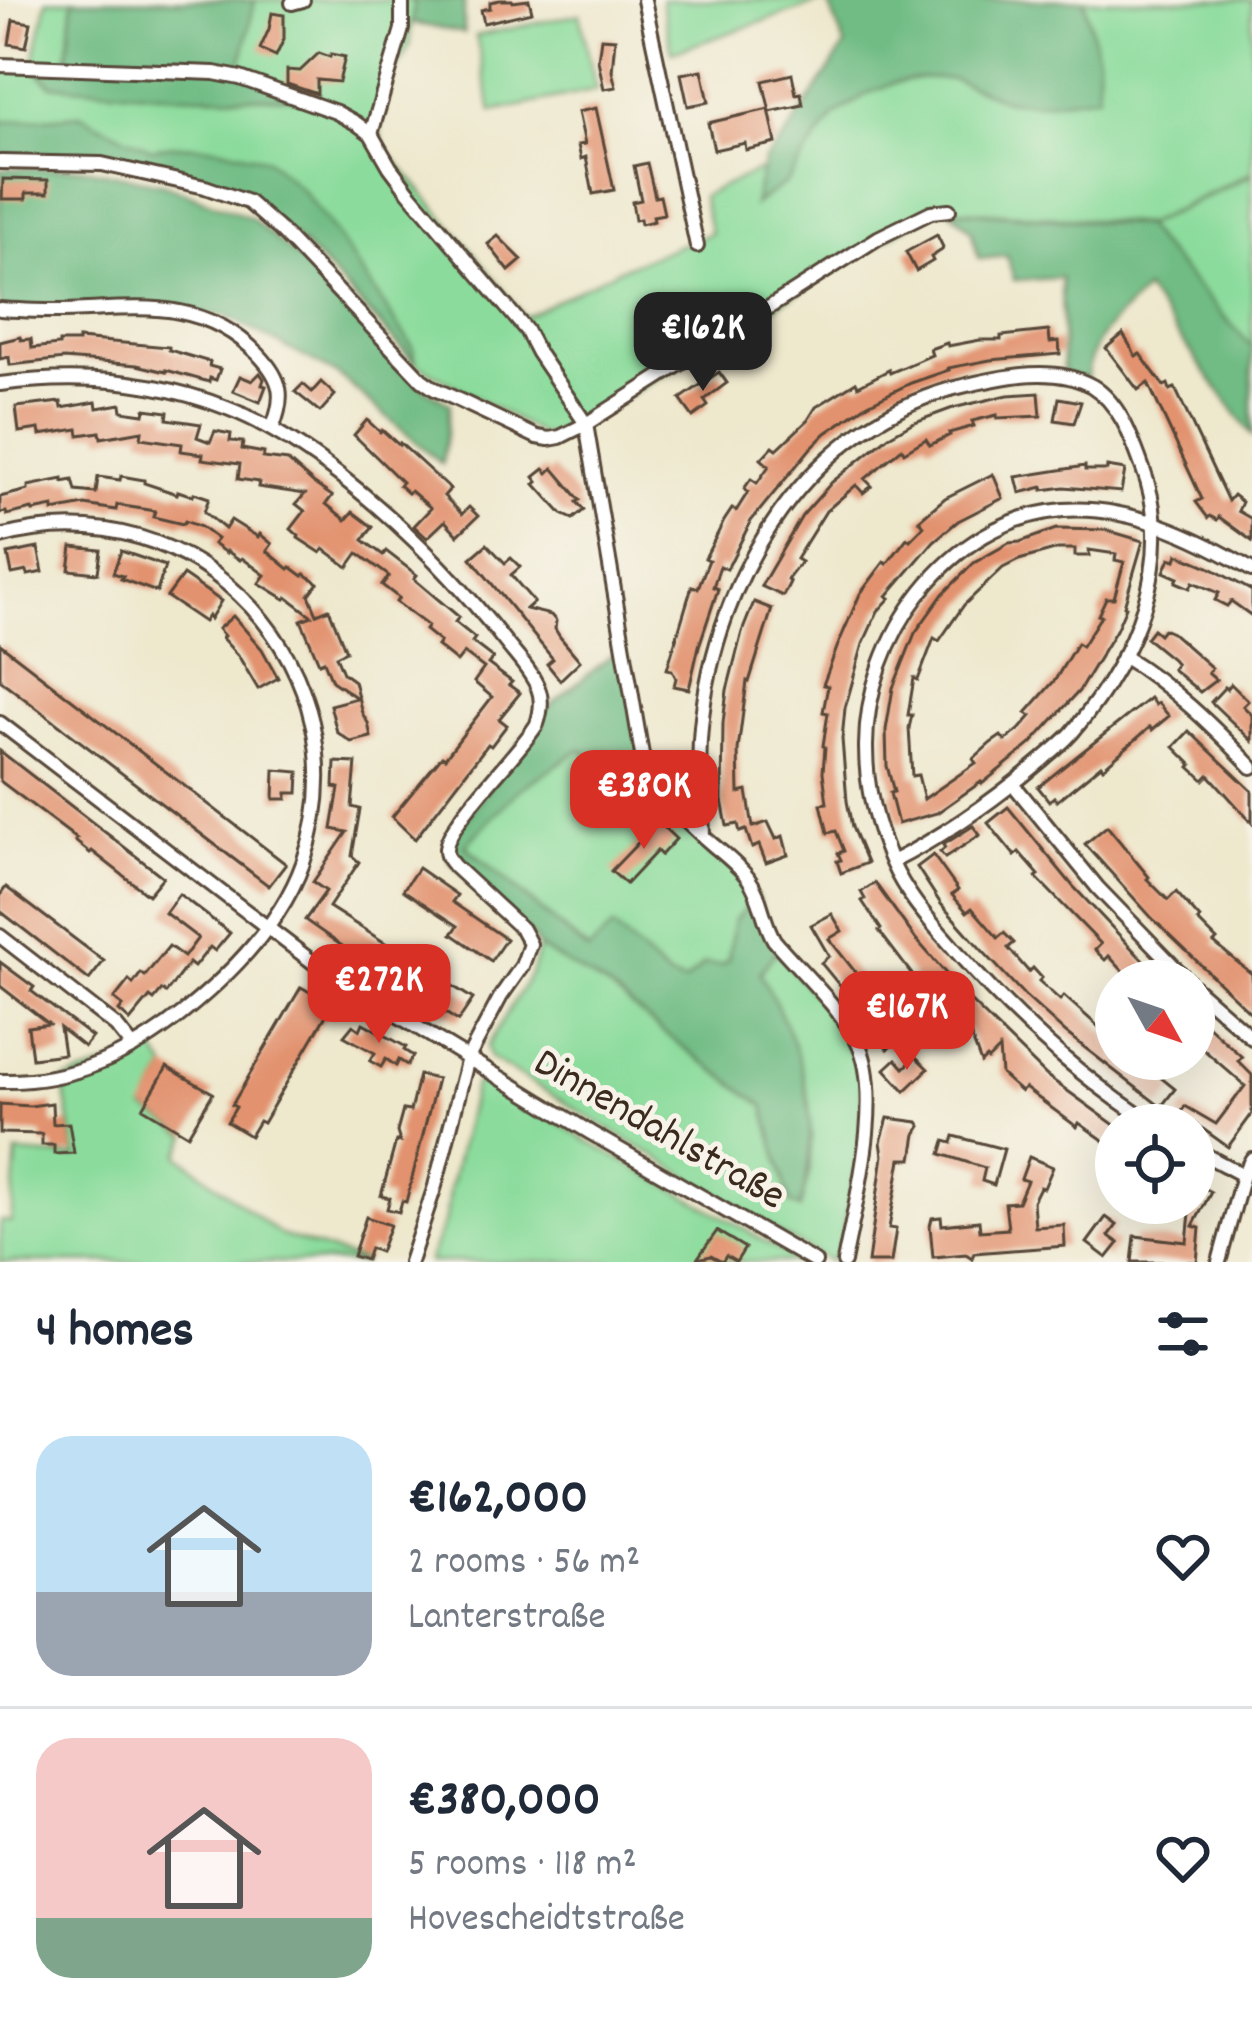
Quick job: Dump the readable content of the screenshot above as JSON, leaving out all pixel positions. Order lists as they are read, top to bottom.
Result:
{
  "streets": {
    "street": ["Dinnendahlstraße"]
  },
  "north": "bottom right",
  "page": {
    "price": [
      "€162K",
      "€380K",
      "€272K",
      "€167K"
    ],
    "heading": "4 homes",
    "list": [
      {
        "name": "€162,000",
        "note": "2 rooms · 56 m² · Lanterstraße"
      },
      {
        "name": "€380,000",
        "note": "5 rooms · 118 m² · Hovescheidtstraße"
      }
    ]
  }
}
